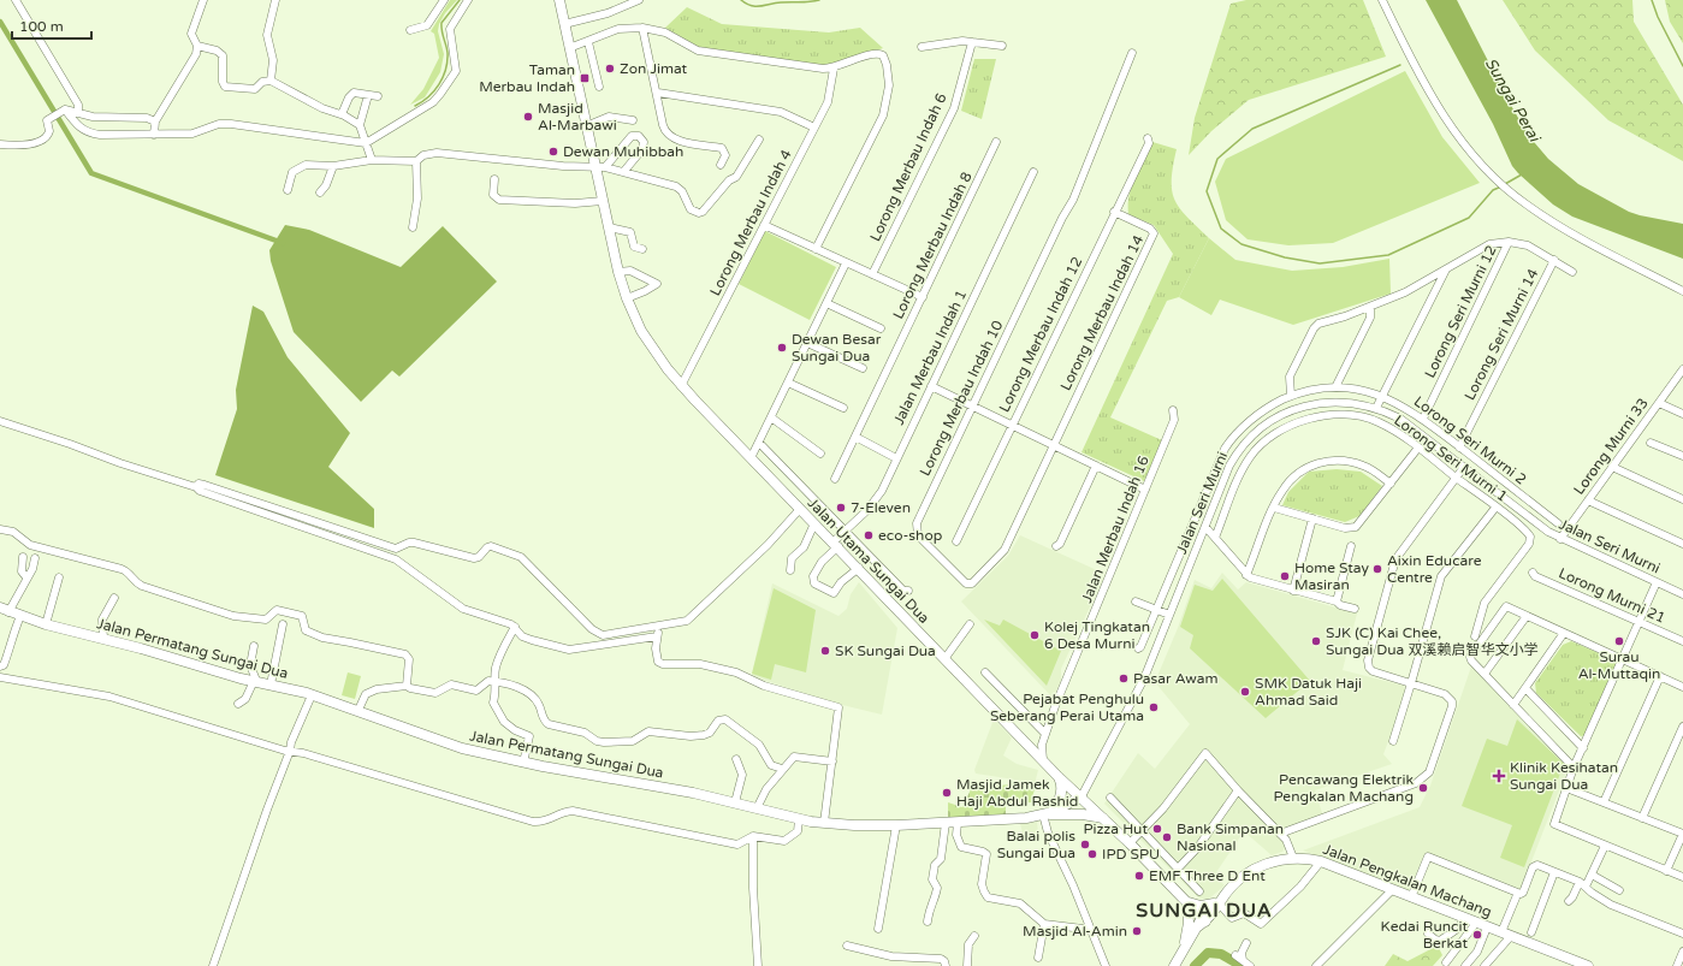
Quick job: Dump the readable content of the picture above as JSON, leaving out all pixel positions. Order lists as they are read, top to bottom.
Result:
{
  "streets": {
    "main road": ["Jalan Utama Sungai Dua", "Jalan Permatang Sungai Dua", "Jalan Pengkalan Machang"],
    "street": [
      "Lorong Merbau Indah 6",
      "Lorong Merbau Indah 4",
      "Lorong Merbau Indah 8",
      "Lorong Seri Murni 12",
      "Lorong Merbau Indah 14",
      "Lorong Merbau Indah 12",
      "Lorong Seri Murni 14",
      "Jalan Merbau Indah 1",
      "Lorong Merbau Indah 10",
      "Lorong Seri Murni 2",
      "Lorong Murni 33",
      "Lorong Seri Murni 1",
      "Jalan Seri Murni",
      "Jalan Merbau Indah 16",
      "Lorong Murni 21"
    ]
  },
  "crossings": [
    ["Lorong Merbau Indah 4", "Jalan Utama Sungai Dua"],
    ["Lorong Seri Murni 12", "Lorong Seri Murni 2"],
    ["Lorong Merbau Indah 14", "Lorong Merbau Indah 12"],
    ["Lorong Merbau Indah 14", "Lorong Merbau Indah 10"],
    ["Lorong Seri Murni 14", "Lorong Seri Murni 2"],
    ["Jalan Merbau Indah 1", "Jalan Utama Sungai Dua"],
    ["Lorong Murni 33", "Jalan Seri Murni"],
    ["Jalan Seri Murni", "Jalan Utama Sungai Dua"],
    ["Jalan Seri Murni", "Jalan Permatang Sungai Dua"],
    ["Jalan Merbau Indah 16", "Jalan Utama Sungai Dua"],
    ["Jalan Utama Sungai Dua", "Jalan Permatang Sungai Dua"],
    ["Jalan Utama Sungai Dua", "Jalan Pengkalan Machang"]
  ],
  "districts": ["SUNGAI DUA"],
  "water": ["Sungai Perai"],
  "places": {
    "other": [
      "Zon Jimat",
      "Masjid Al-Marbawi",
      "Dewan Muhibbah",
      "Dewan Besar Sungai Dua",
      "7-Eleven",
      "eco-shop",
      "Aixin Educare Centre",
      "Home Stay Masiran",
      "Kolej Tingkatan 6 Desa Murni",
      "SJK (C) Kai Chee, Sungai Dua 双溪赖启智华文小学",
      "Surau Al-Muttaqin",
      "SK Sungai Dua",
      "Pasar Awam",
      "SMK Datuk Haji Ahmad Said",
      "Pejabat Penghulu Seberang Perai Utama",
      "Pencawang Elektrik Pengkalan Machang",
      "Masjid Jamek Haji Abdul Rashid",
      "Pizza Hut",
      "Bank Simpanan Nasional",
      "Balai polis Sungai Dua",
      "IPD SPU",
      "EMF Three D Ent",
      "Masjid Al-Amin",
      "Kedai Runcit Berkat"
    ],
    "transit": ["Taman Merbau Indah"],
    "health": ["Klinik Kesihatan Sungai Dua"]
  },
  "scale_bar": "100 m"
}
